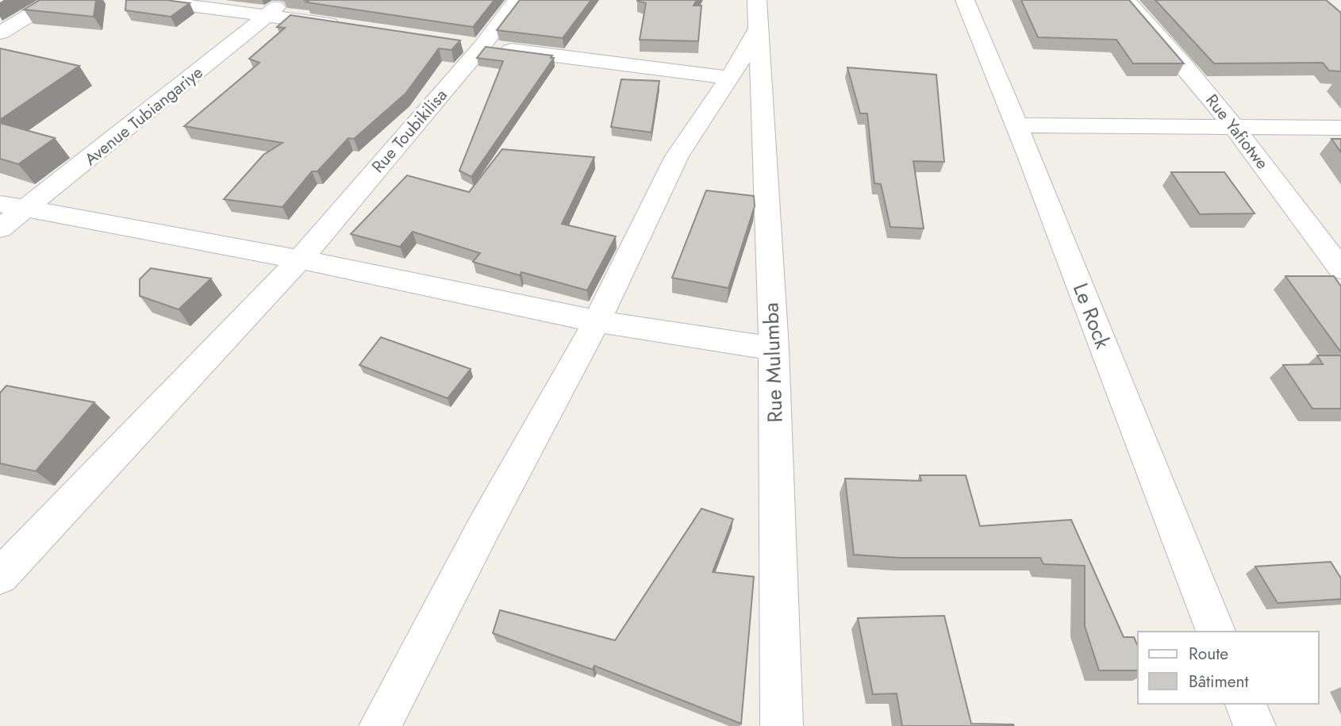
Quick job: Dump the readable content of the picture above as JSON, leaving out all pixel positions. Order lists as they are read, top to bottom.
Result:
{
  "streets": {
    "street": [
      "Avenue Tubiangariye",
      "Rue Toubikilisa",
      "Rue Yafiotwe",
      "Le Rock",
      "Rue Mulumba"
    ]
  },
  "legend": ["Route", "Bâtiment"]
}
